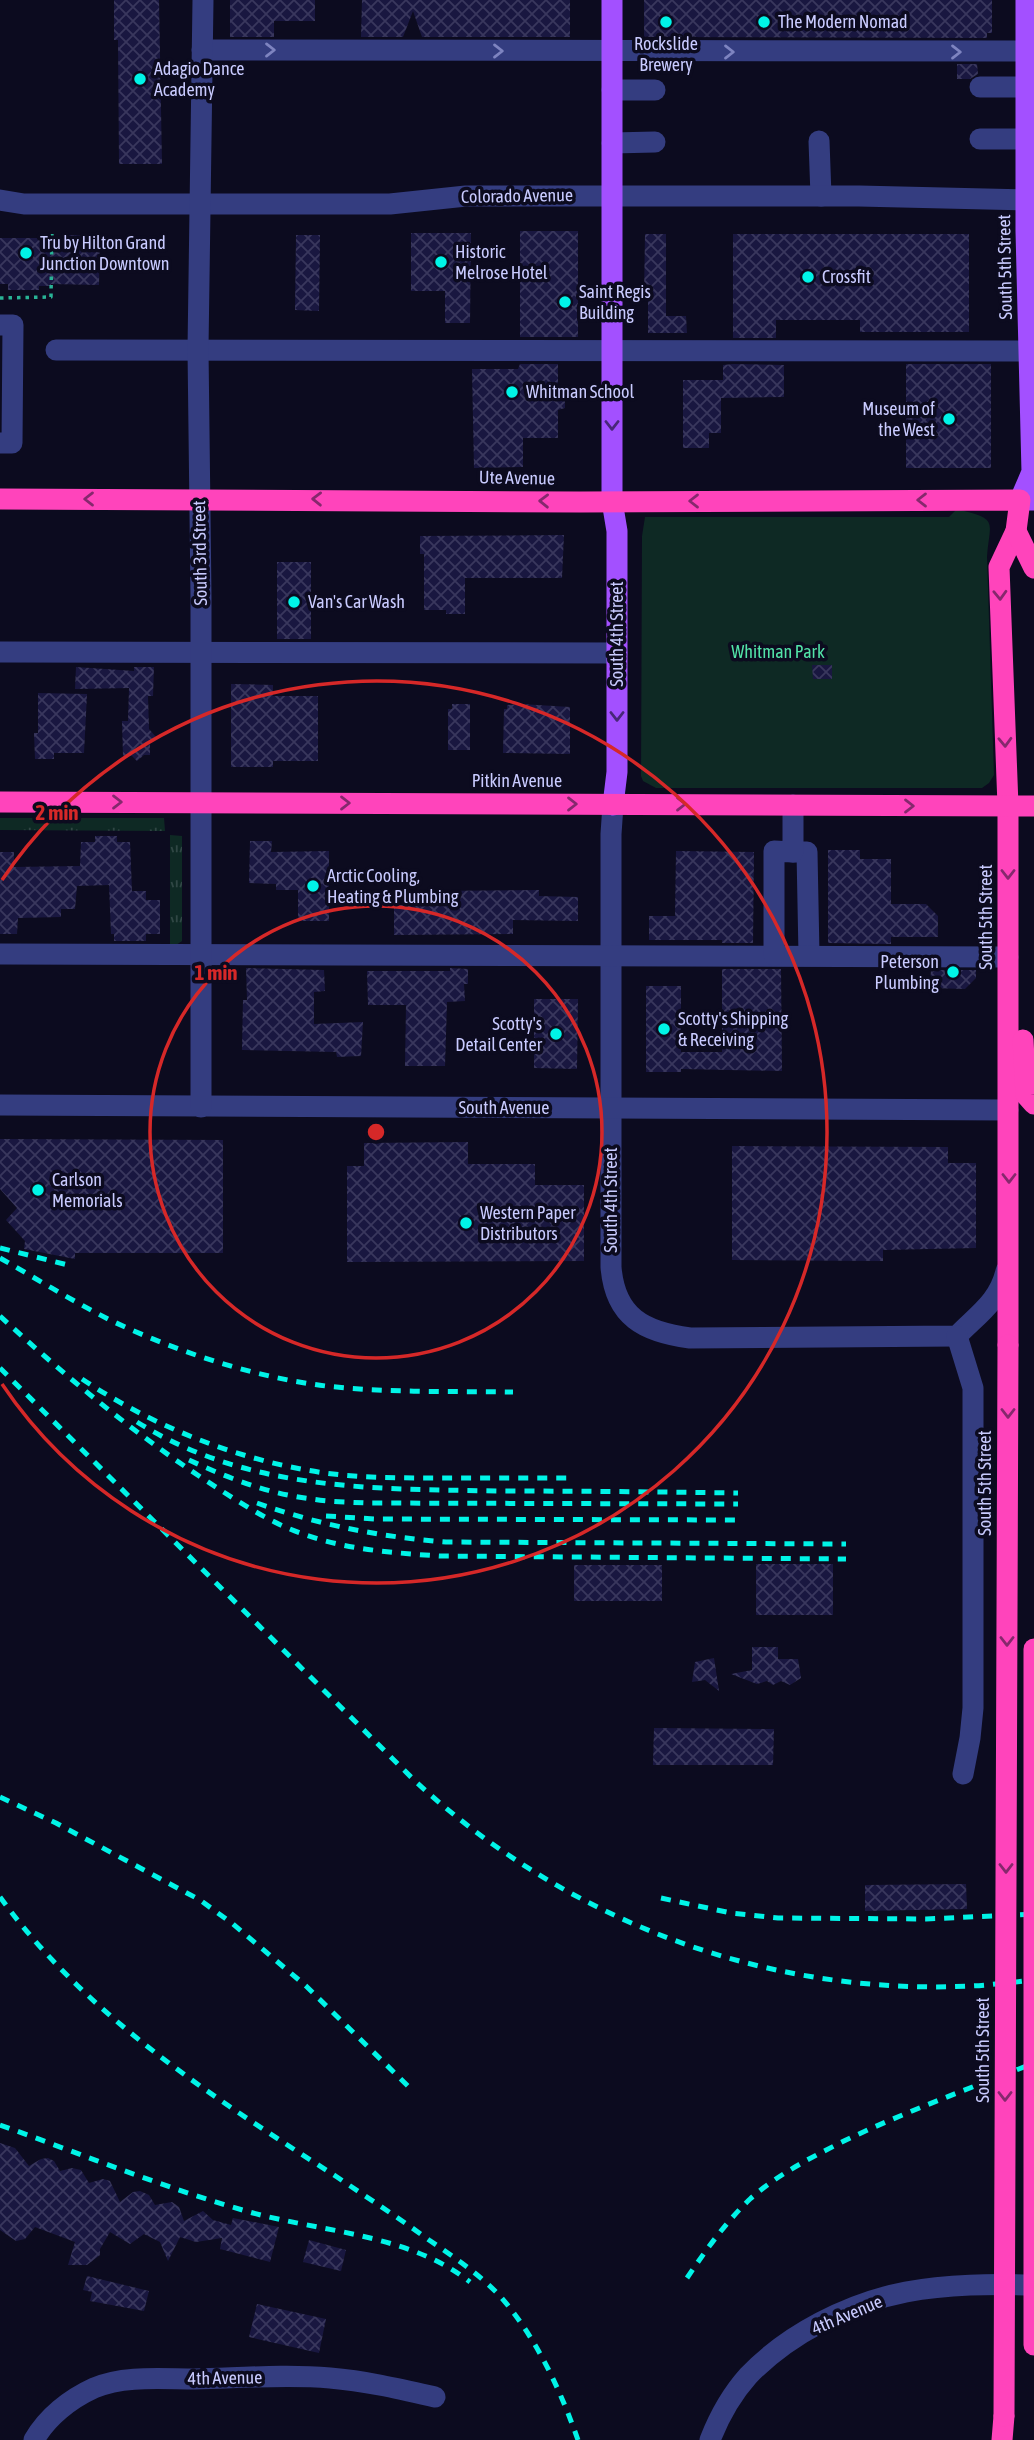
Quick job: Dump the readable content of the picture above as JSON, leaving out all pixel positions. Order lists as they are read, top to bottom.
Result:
{
  "streets": {
    "highway": ["South 5th Street", "Ute Avenue", "Pitkin Avenue"],
    "main road": ["South 4th Street"],
    "street": [
      "Colorado Avenue",
      "South 3rd Street",
      "South Avenue",
      "4th Avenue"
    ]
  },
  "crossings": [
    ["Colorado Avenue", "South 5th Street"],
    ["Colorado Avenue", "South 3rd Street"],
    ["Colorado Avenue", "South 4th Street"],
    ["South 5th Street", "Ute Avenue"],
    ["South 5th Street", "Pitkin Avenue"],
    ["South 5th Street", "South Avenue"],
    ["Ute Avenue", "South 3rd Street"],
    ["Ute Avenue", "South 4th Street"],
    ["South 3rd Street", "Pitkin Avenue"],
    ["South 3rd Street", "South Avenue"],
    ["South 4th Street", "Pitkin Avenue"],
    ["South 4th Street", "South Avenue"]
  ],
  "one_way": ["South 5th Street", "Ute Avenue", "Pitkin Avenue"],
  "parks": ["Whitman Park"],
  "places": [
    "Rockslide Brewery",
    "The Modern Nomad",
    "Adagio Dance Academy",
    "Tru by Hilton Grand Junction Downtown",
    "Historic Melrose Hotel",
    "Crossfit",
    "Saint Regis Building",
    "Whitman School",
    "Museum of the West",
    "Van's Car Wash",
    "Arctic Cooling, Heating & Plumbing",
    "Peterson Plumbing",
    "Scotty's Shipping & Receiving",
    "Scotty's Detail Center",
    "Carlson Memorials",
    "Western Paper Distributors"
  ],
  "rings": ["2 min", "1 min"]
}
